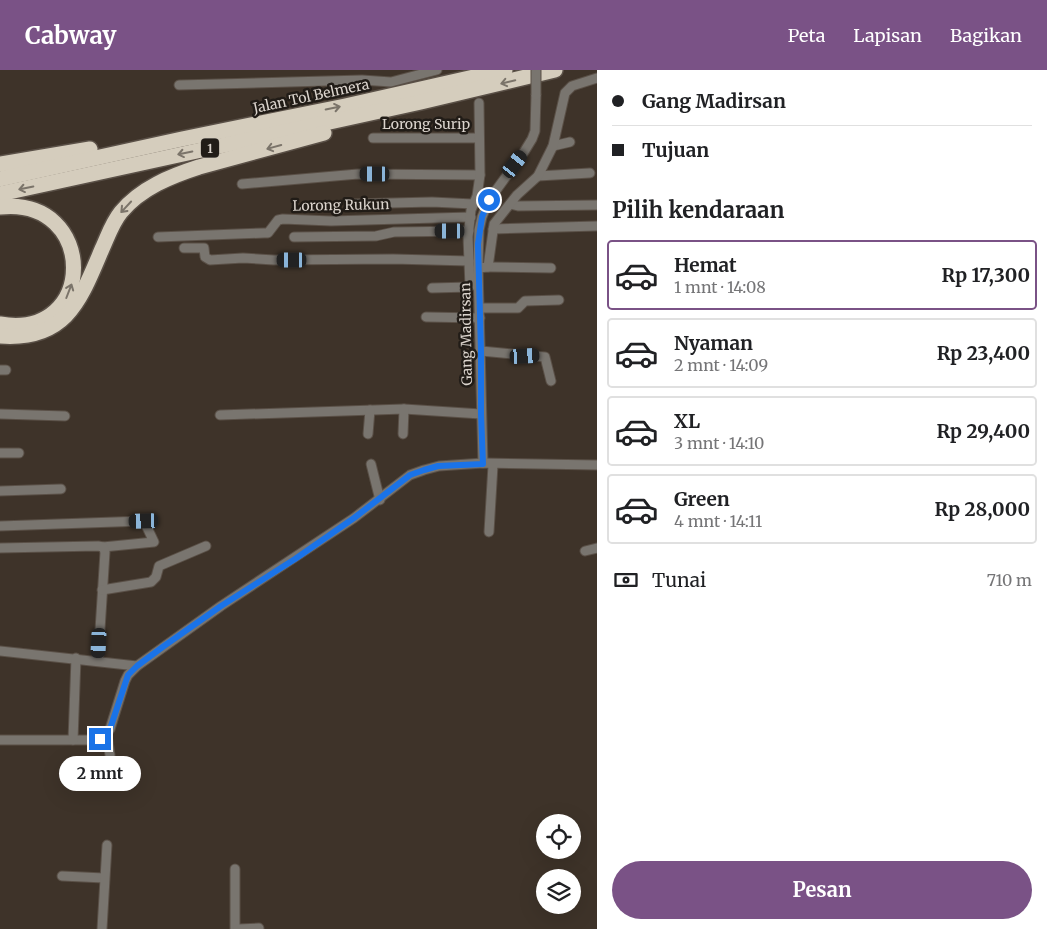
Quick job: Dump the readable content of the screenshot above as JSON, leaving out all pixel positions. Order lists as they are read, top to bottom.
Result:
{
  "streets": {
    "highway": ["Jalan Tol Belmera", "1"],
    "street": ["Lorong Surip", "Lorong Rukun", "Gang Madirsan"]
  },
  "crossings": [
    ["Jalan Tol Belmera", "1"]
  ],
  "page": {
    "header": "Cabway",
    "nav": ["Peta", "Lapisan", "Bagikan"],
    "banner": ["Gang Madirsan", "Tujuan"],
    "heading": "Pilih kendaraan",
    "list": [
      {
        "name": "Hemat",
        "note": "1 mnt · 14:08",
        "value": "Rp 17,300"
      },
      {
        "name": "Nyaman",
        "note": "2 mnt · 14:09",
        "value": "Rp 23,400"
      },
      {
        "name": "XL",
        "note": "3 mnt · 14:10",
        "value": "Rp 29,400"
      },
      {
        "name": "Green",
        "note": "4 mnt · 14:11",
        "value": "Rp 28,000"
      }
    ],
    "pay": ["Tunai", "710 m"],
    "bubble": "2 mnt",
    "buttons": "Pesan"
  }
}
